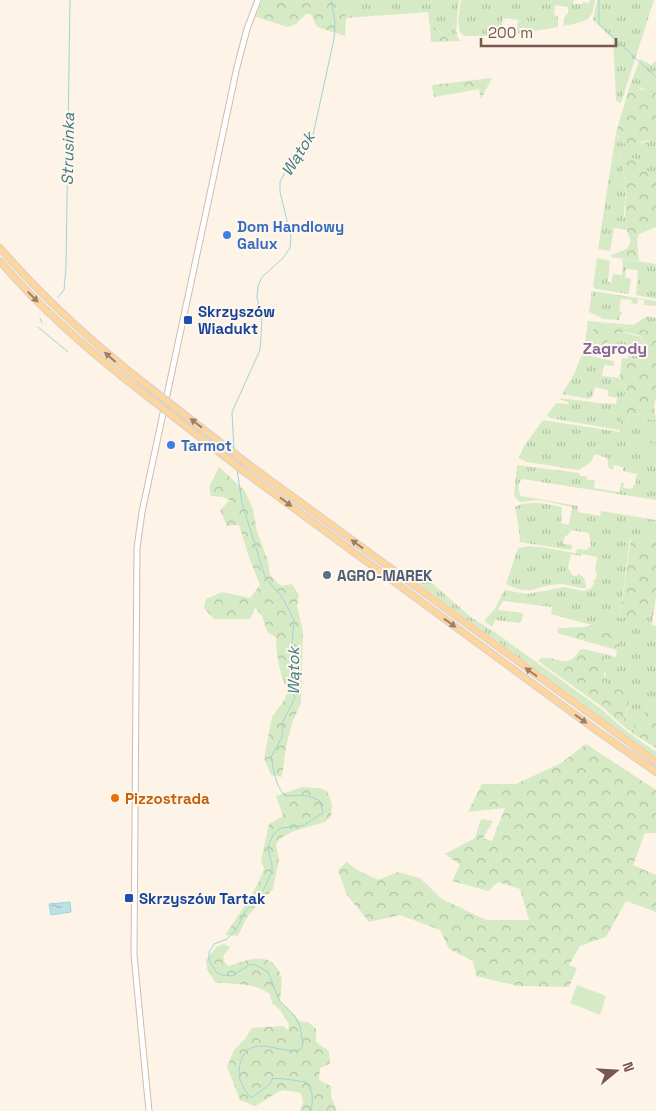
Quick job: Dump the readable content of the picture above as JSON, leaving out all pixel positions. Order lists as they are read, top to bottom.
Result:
{
  "districts": ["Zagrody"],
  "water": ["Strusinka", "Wątok"],
  "places": {
    "other": [
      "Dom Handlowy Galux",
      "Tarmot",
      "AGRO-MAREK",
      "Pizzostrada"
    ],
    "transit": ["Skrzyszów Wiadukt", "Skrzyszów Tartak"]
  },
  "scale_bar": "200 m",
  "north": "right"
}
